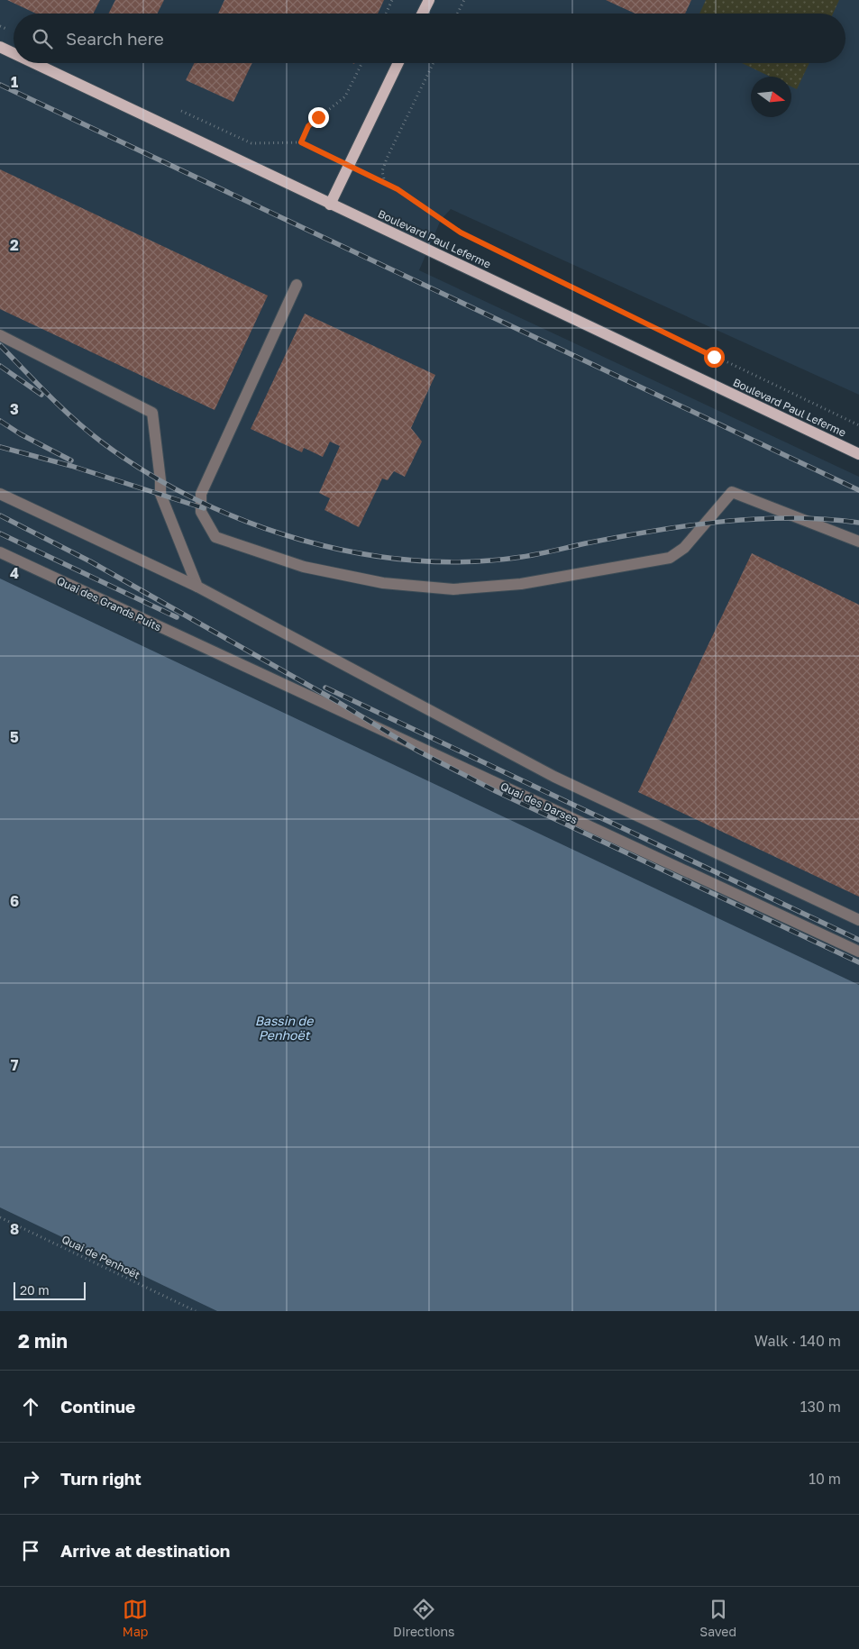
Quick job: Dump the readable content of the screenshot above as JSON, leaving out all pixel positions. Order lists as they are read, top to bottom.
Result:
{
  "streets": {
    "main road": ["Boulevard Paul Leferme"],
    "lane": ["Quai des Grands Puits", "Quai des Darses"],
    "path": ["Quai de Penhoët"]
  },
  "crossings": [
    ["Quai des Grands Puits", "Quai des Darses"]
  ],
  "water": ["Bassin de Penhoët"],
  "scale_bar": "20 m",
  "north": "right",
  "page": {
    "search": "Search here",
    "scale": "20 m",
    "heading": ["2 min", "Walk · 140 m"],
    "list": [
      ["Continue", "130 m"],
      ["Turn right", "10 m"],
      "Arrive at destination"
    ],
    "nav": ["Map", "Directions", "Saved"]
  },
  "grid": {
    "rows": [
      "1",
      "2",
      "3",
      "4",
      "5",
      "6",
      "7",
      "8"
    ]
  }
}
